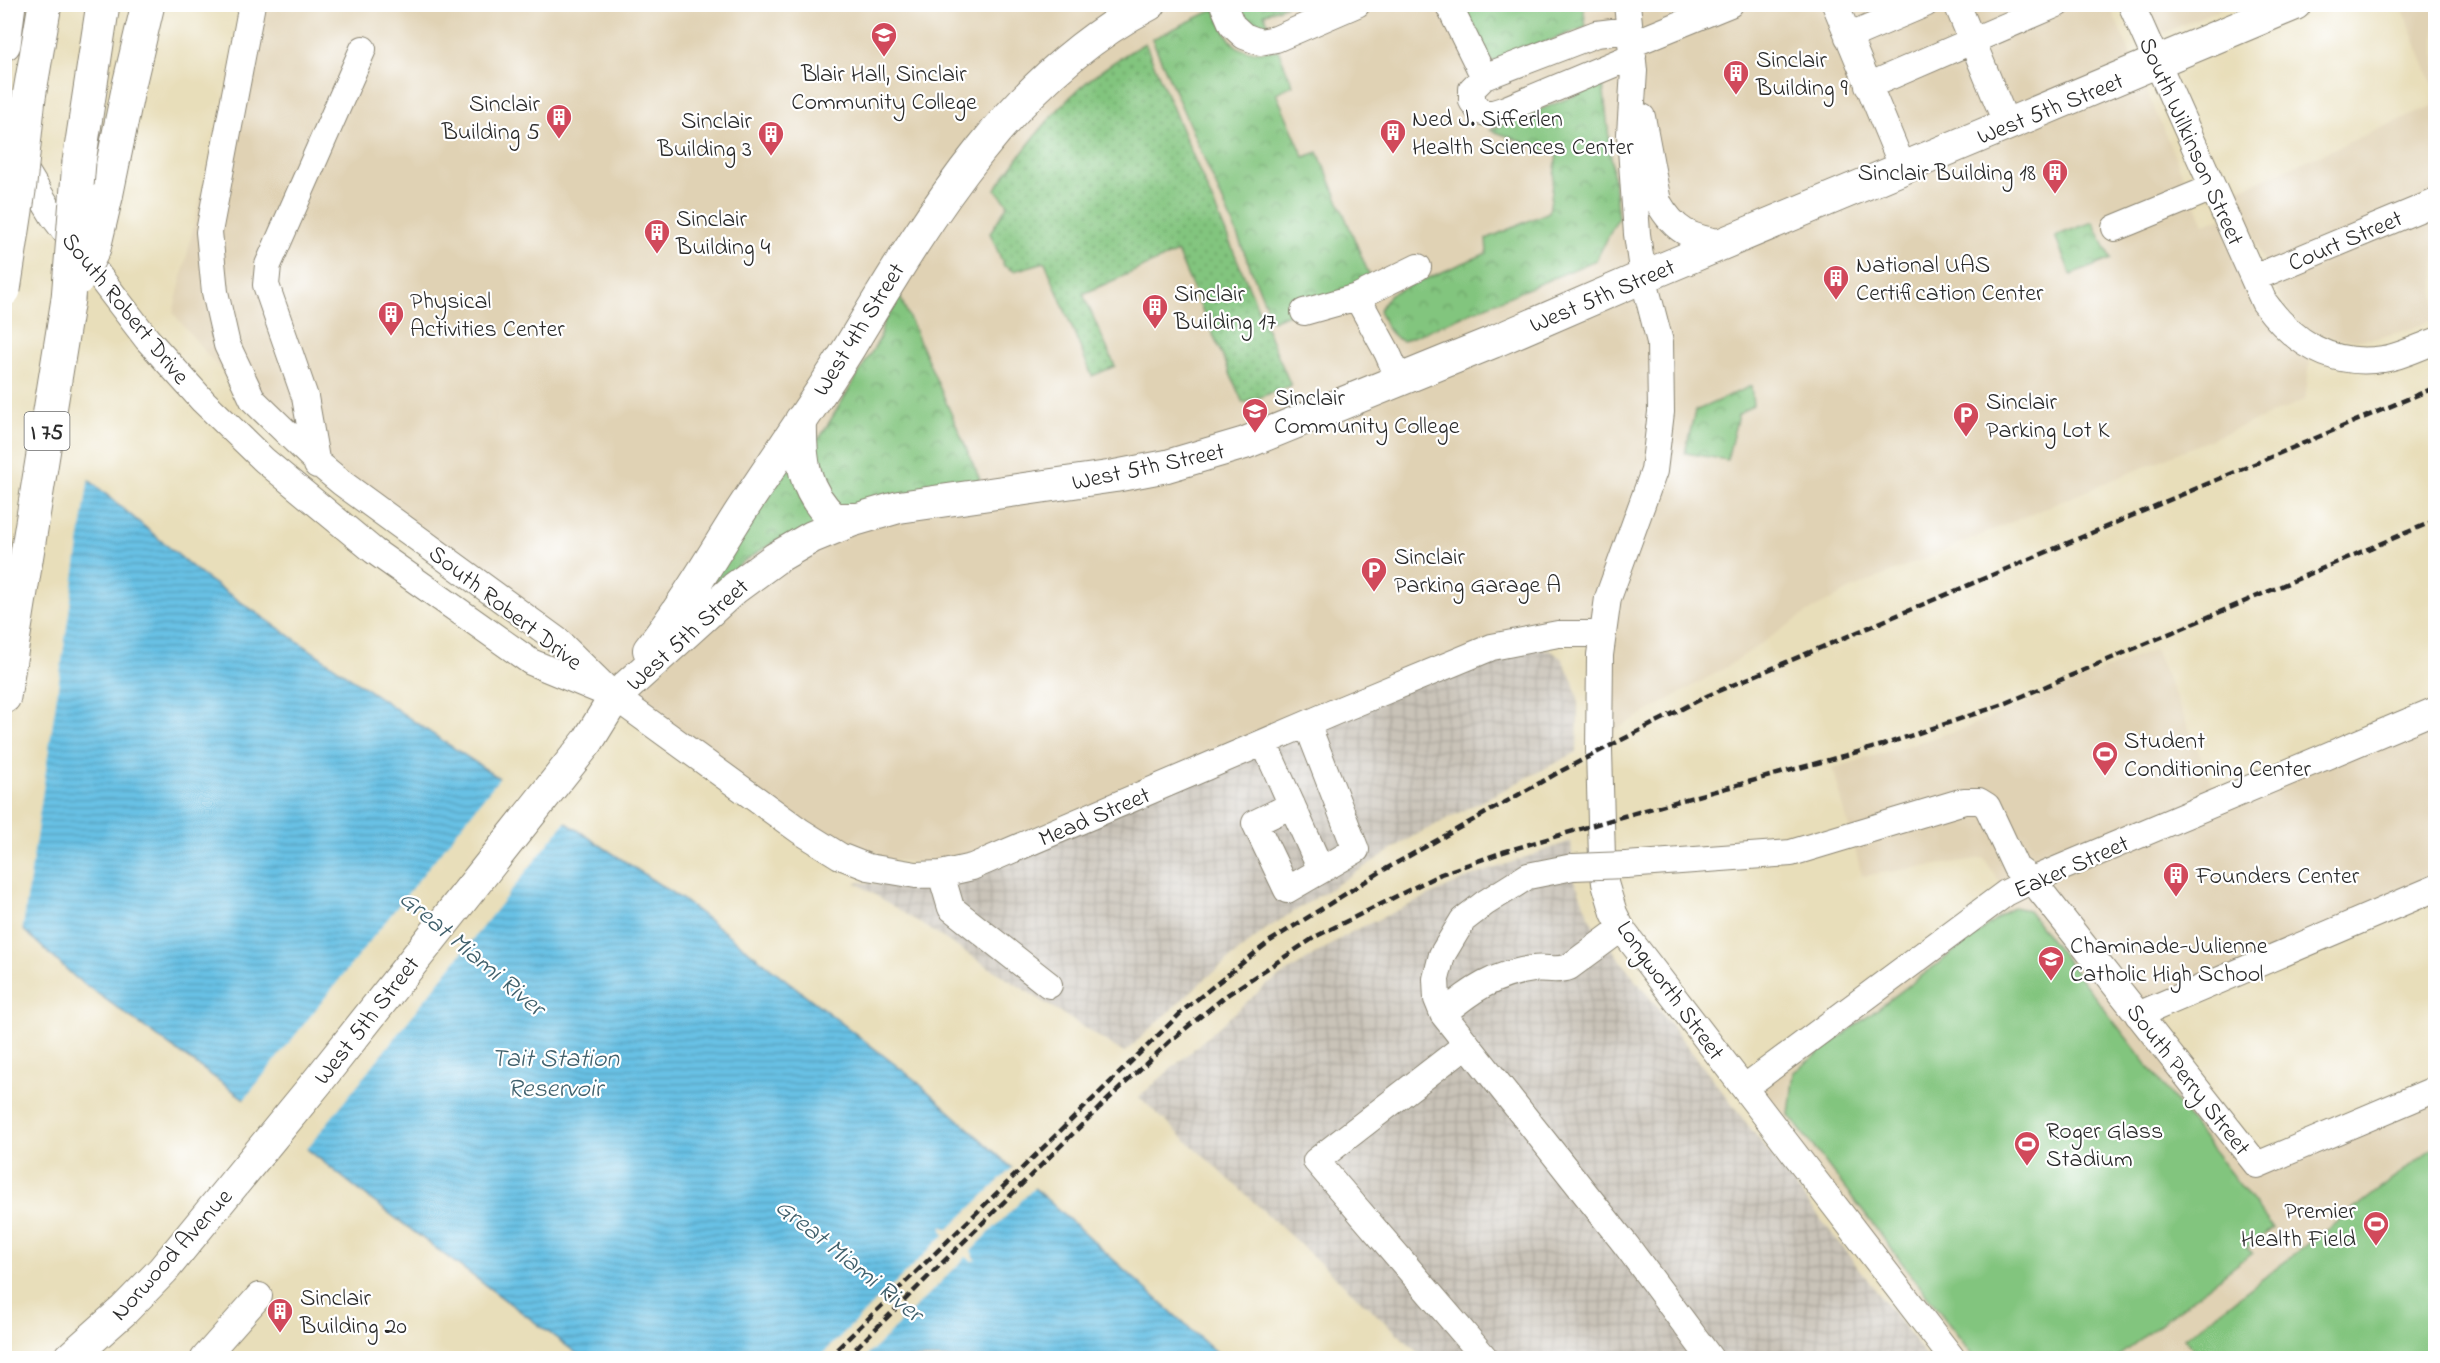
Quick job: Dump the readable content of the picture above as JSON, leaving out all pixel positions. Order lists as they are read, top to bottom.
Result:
{
  "streets": {
    "highway": ["I 75"],
    "main road": ["West 5th Street", "West 4th Street", "Norwood Avenue"],
    "street": [
      "South Wilkinson Street",
      "Court Street",
      "South Robert Drive",
      "Mead Street",
      "Eaker Street",
      "Longworth Street",
      "South Perry Street"
    ]
  },
  "crossings": [
    ["West 5th Street", "South Wilkinson Street"],
    ["West 5th Street", "South Robert Drive"],
    ["West 5th Street", "West 4th Street"],
    ["West 5th Street", "Mead Street"],
    ["West 5th Street", "Longworth Street"],
    ["West 5th Street", "Norwood Avenue"],
    ["South Wilkinson Street", "Court Street"],
    ["South Robert Drive", "West 4th Street"],
    ["South Robert Drive", "Mead Street"],
    ["West 4th Street", "Mead Street"],
    ["Mead Street", "Longworth Street"],
    ["Eaker Street", "Longworth Street"],
    ["Eaker Street", "South Perry Street"]
  ],
  "water": ["Great Miami River", "Tait Station Reservoir"],
  "places": {
    "school or university": ["Blair Hall, Sinclair Community College", "Sinclair Community College", "Chaminade-Julienne Catholic High School"],
    "building": [
      "Sinclair Building 9",
      "Sinclair Building 5",
      "Ned J. Sifferlen Health Sciences Center",
      "Sinclair Building 3",
      "Sinclair Building 18",
      "Sinclair Building 4",
      "National UAS Certification Center",
      "Sinclair Building 17",
      "Physical Activities Center",
      "Founders Center",
      "Sinclair Building 20"
    ],
    "parking": ["Sinclair Parking Lot K", "Sinclair Parking Garage A"],
    "sports": ["Student Conditioning Center", "Roger Glass Stadium", "Premier Health Field"]
  }
}
